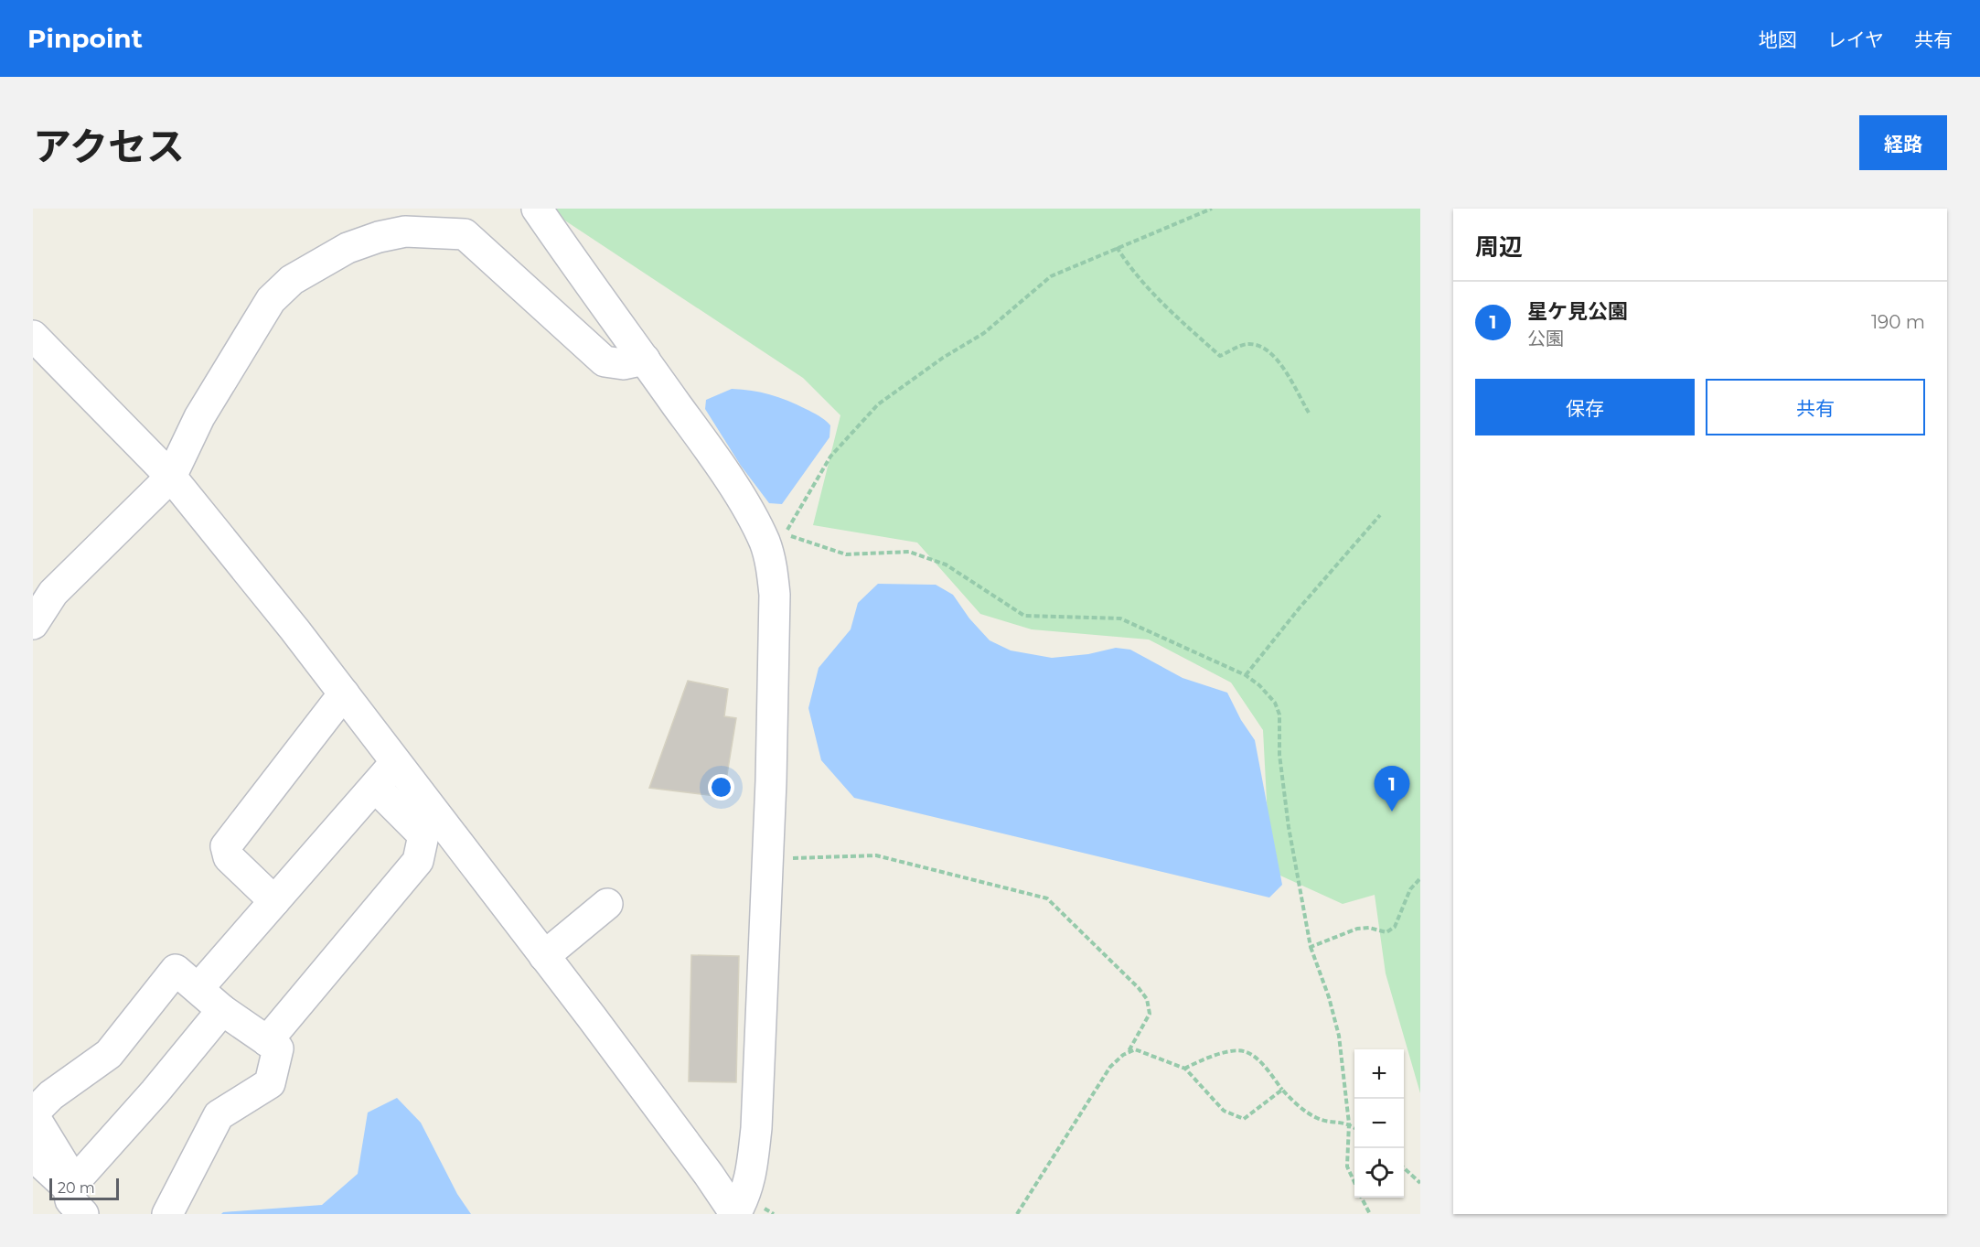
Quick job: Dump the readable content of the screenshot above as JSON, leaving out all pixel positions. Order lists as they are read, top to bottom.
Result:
{
  "scale_bar": "20 m",
  "page": {
    "header": "Pinpoint",
    "nav": ["地図", "レイヤ", "共有"],
    "title": "アクセス",
    "buttons": [
      "経路",
      ["保存", "共有"]
    ],
    "heading": "周辺",
    "list": [
      {
        "mark": "1",
        "name": "星ケ見公園",
        "note": "公園",
        "value": "190 m"
      }
    ],
    "pins": "1",
    "map_buttons": ["+", "−"],
    "scale": "20 m"
  }
}
